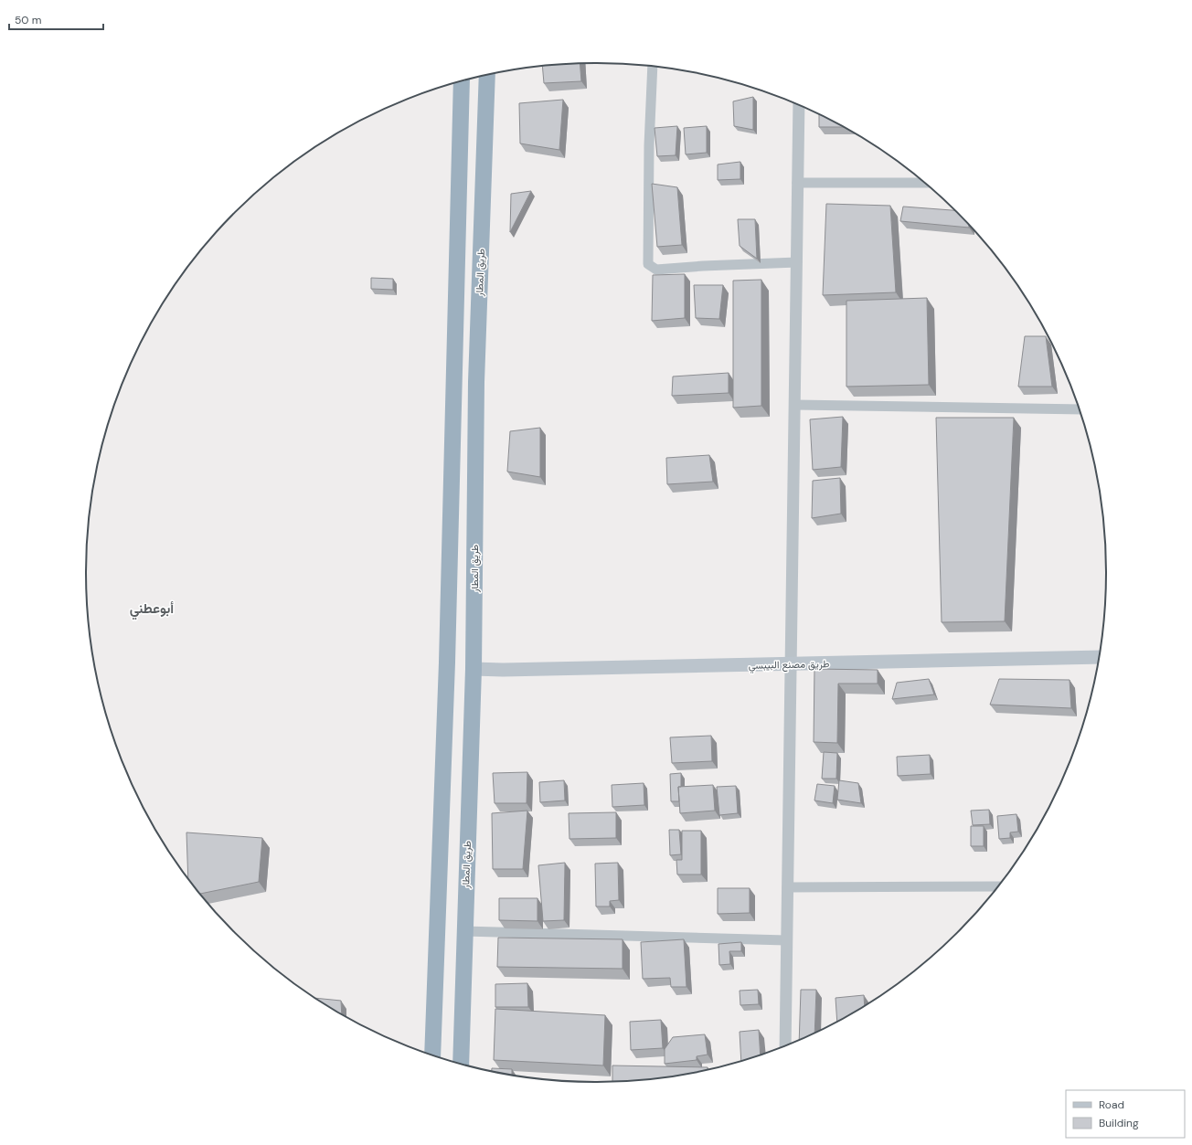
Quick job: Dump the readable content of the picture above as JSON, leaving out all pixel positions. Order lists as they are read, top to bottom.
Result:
{
  "streets": {
    "highway": ["طريق المطار"],
    "main road": ["طريق مصنع البيبسي"]
  },
  "crossings": [
    ["طريق المطار", "طريق مصنع البيبسي"]
  ],
  "districts": ["أبوعطني"],
  "legend": ["Road", "Building"],
  "scale_bar": "50 m"
}
